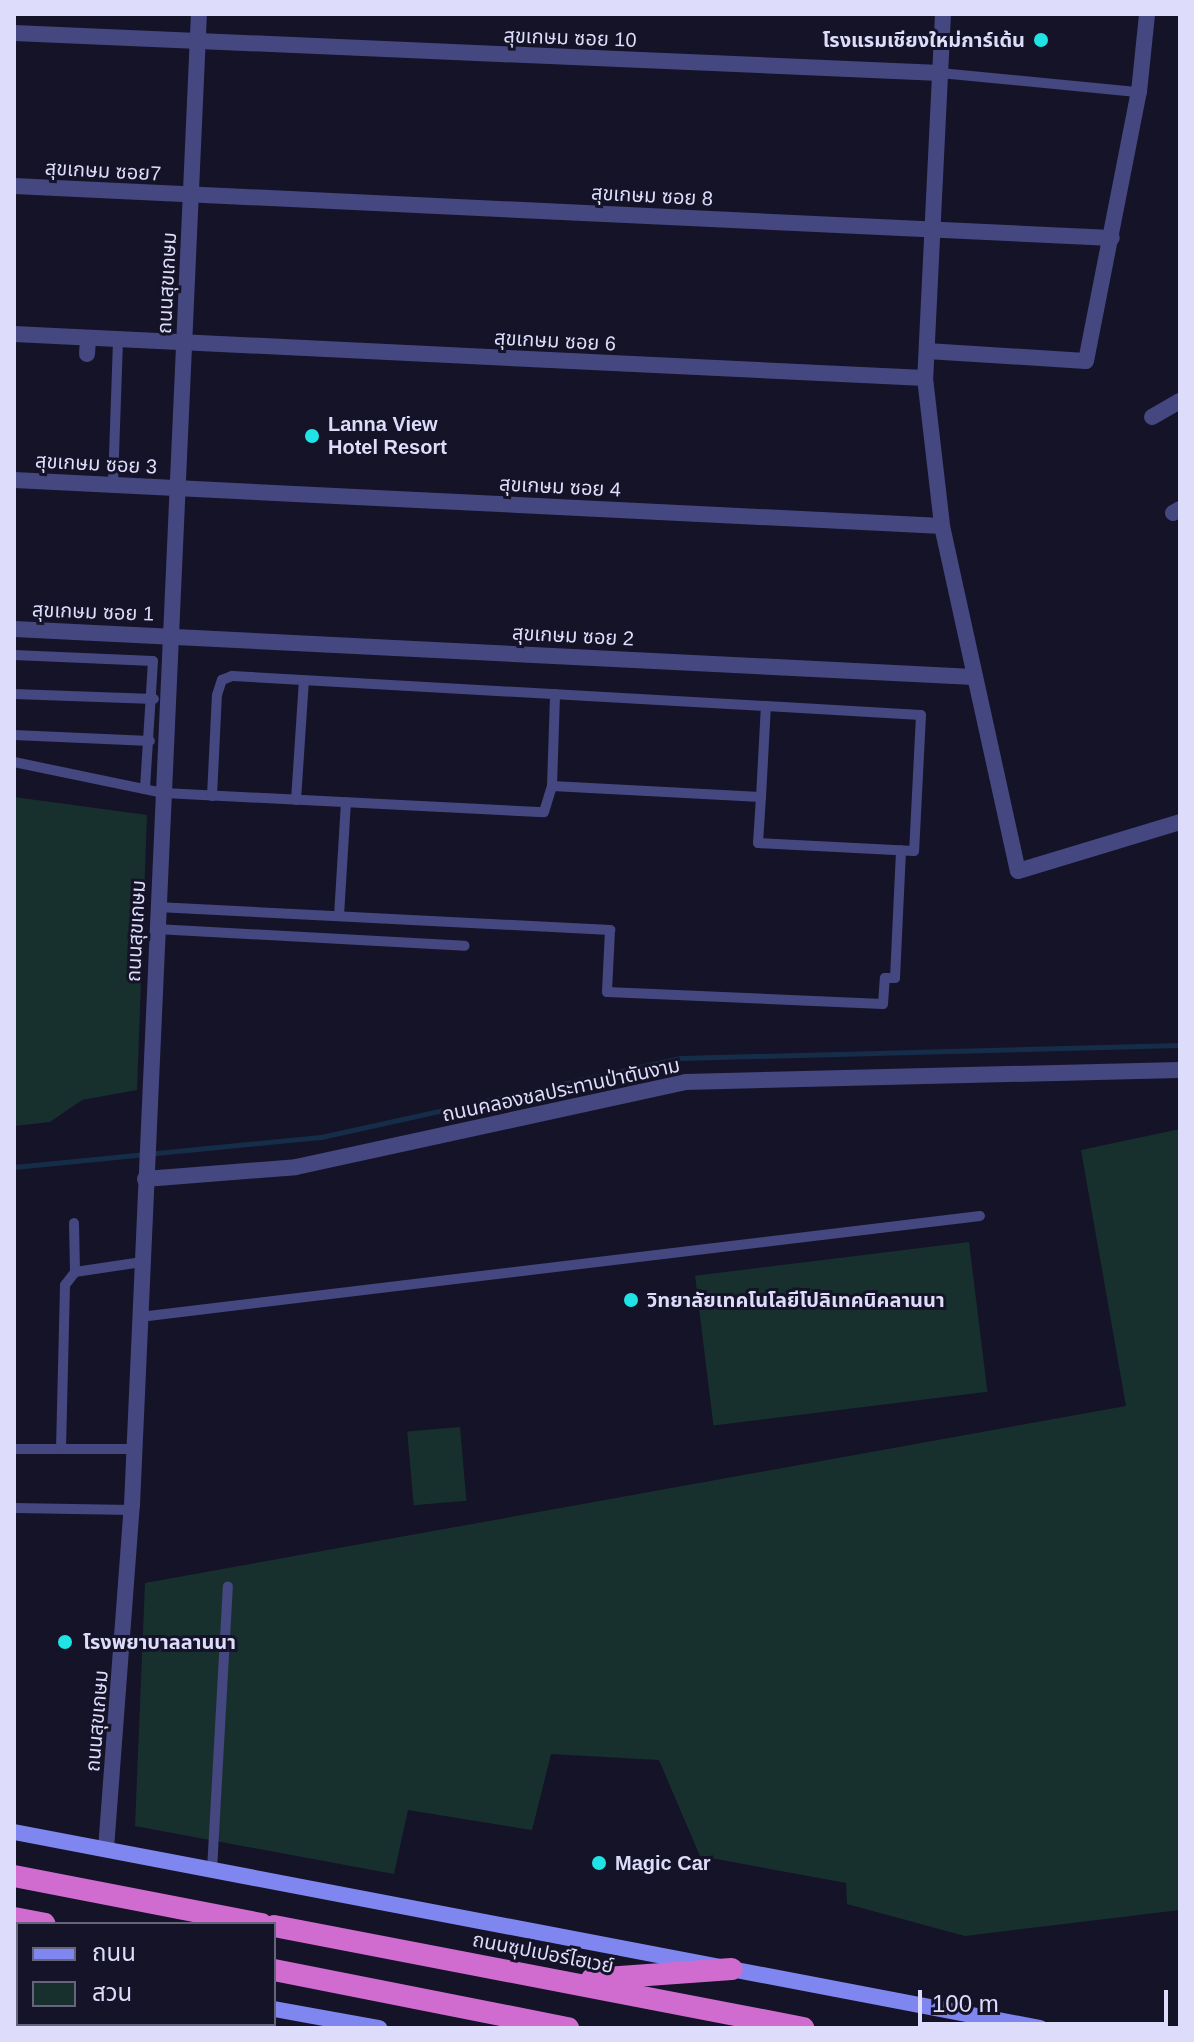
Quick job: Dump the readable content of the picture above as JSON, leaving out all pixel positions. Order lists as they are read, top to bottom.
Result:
{
  "streets": {
    "highway": ["ถนนซุปเปอร์ไฮเวย์"],
    "street": [
      "สุขเกษม ซอย 10",
      "สุขเกษม ซอย7",
      "สุขเกษม ซอย 8",
      "ถนนสุขเกษม",
      "สุขเกษม ซอย 6",
      "สุขเกษม ซอย 3",
      "สุขเกษม ซอย 4",
      "สุขเกษม ซอย 1",
      "สุขเกษม ซอย 2",
      "ถนนคลองชลประทานป่าตันงาม"
    ]
  },
  "crossings": [
    ["สุขเกษม ซอย 10", "ถนนสุขเกษม"],
    ["สุขเกษม ซอย7", "สุขเกษม ซอย 8"],
    ["สุขเกษม ซอย7", "ถนนสุขเกษม"],
    ["สุขเกษม ซอย 8", "ถนนสุขเกษม"],
    ["ถนนสุขเกษม", "สุขเกษม ซอย 6"],
    ["ถนนสุขเกษม", "สุขเกษม ซอย 3"],
    ["ถนนสุขเกษม", "สุขเกษม ซอย 4"],
    ["ถนนสุขเกษม", "สุขเกษม ซอย 1"],
    ["ถนนสุขเกษม", "สุขเกษม ซอย 2"],
    ["ถนนสุขเกษม", "ถนนคลองชลประทานป่าตันงาม"],
    ["สุขเกษม ซอย 3", "สุขเกษม ซอย 4"],
    ["สุขเกษม ซอย 1", "สุขเกษม ซอย 2"]
  ],
  "places": [
    "โรงแรมเชียงใหม่การ์เด้น",
    "Lanna View Hotel Resort",
    "วิทยาลัยเทคโนโลยีโปลิเทคนิคลานนา",
    "โรงพยาบาลลานนา",
    "Magic Car"
  ],
  "legend": ["ถนน", "สวน"],
  "scale_bar": "100 m"
}
